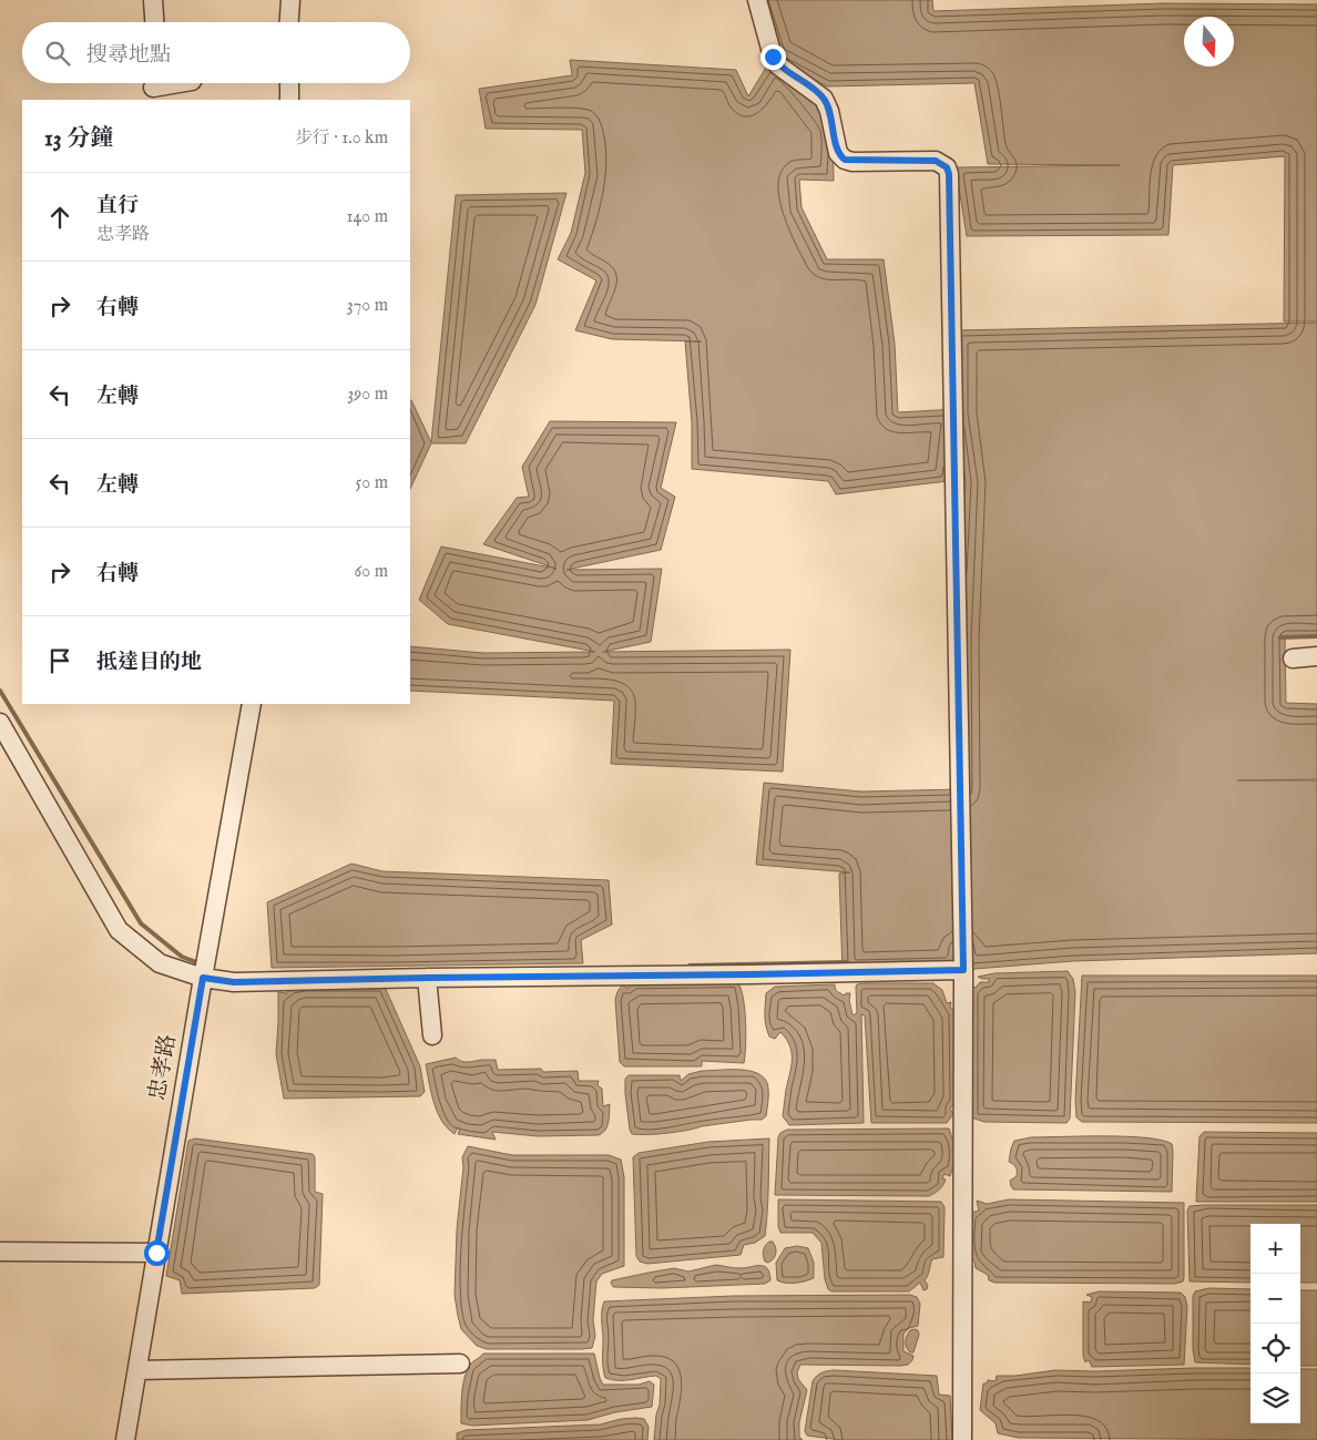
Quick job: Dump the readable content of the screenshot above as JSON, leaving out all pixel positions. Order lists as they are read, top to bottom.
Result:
{
  "streets": {
    "street": ["忠孝路"]
  },
  "north": "bottom",
  "page": {
    "search": "搜尋地點",
    "heading": ["13 分鐘", "步行 · 1.0 km"],
    "list": [
      ["直行", "忠孝路", "140 m"],
      ["右轉", "370 m"],
      ["左轉", "390 m"],
      ["左轉", "50 m"],
      ["右轉", "60 m"],
      "抵達目的地"
    ],
    "map_buttons": ["+", "−"]
  }
}
